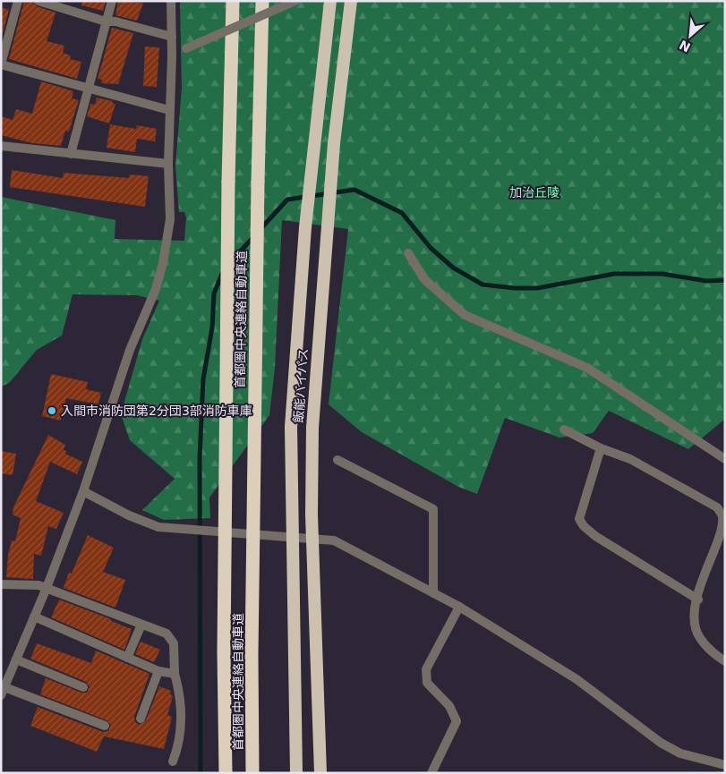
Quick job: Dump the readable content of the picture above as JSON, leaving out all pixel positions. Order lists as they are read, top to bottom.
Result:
{
  "streets": {
    "highway": ["首都圏中央連絡自動車道", "飯能バイパス"]
  },
  "parks": ["加治丘陵"],
  "places": ["入間市消防団第2分団3部消防車庫"],
  "north": "bottom left"
}
